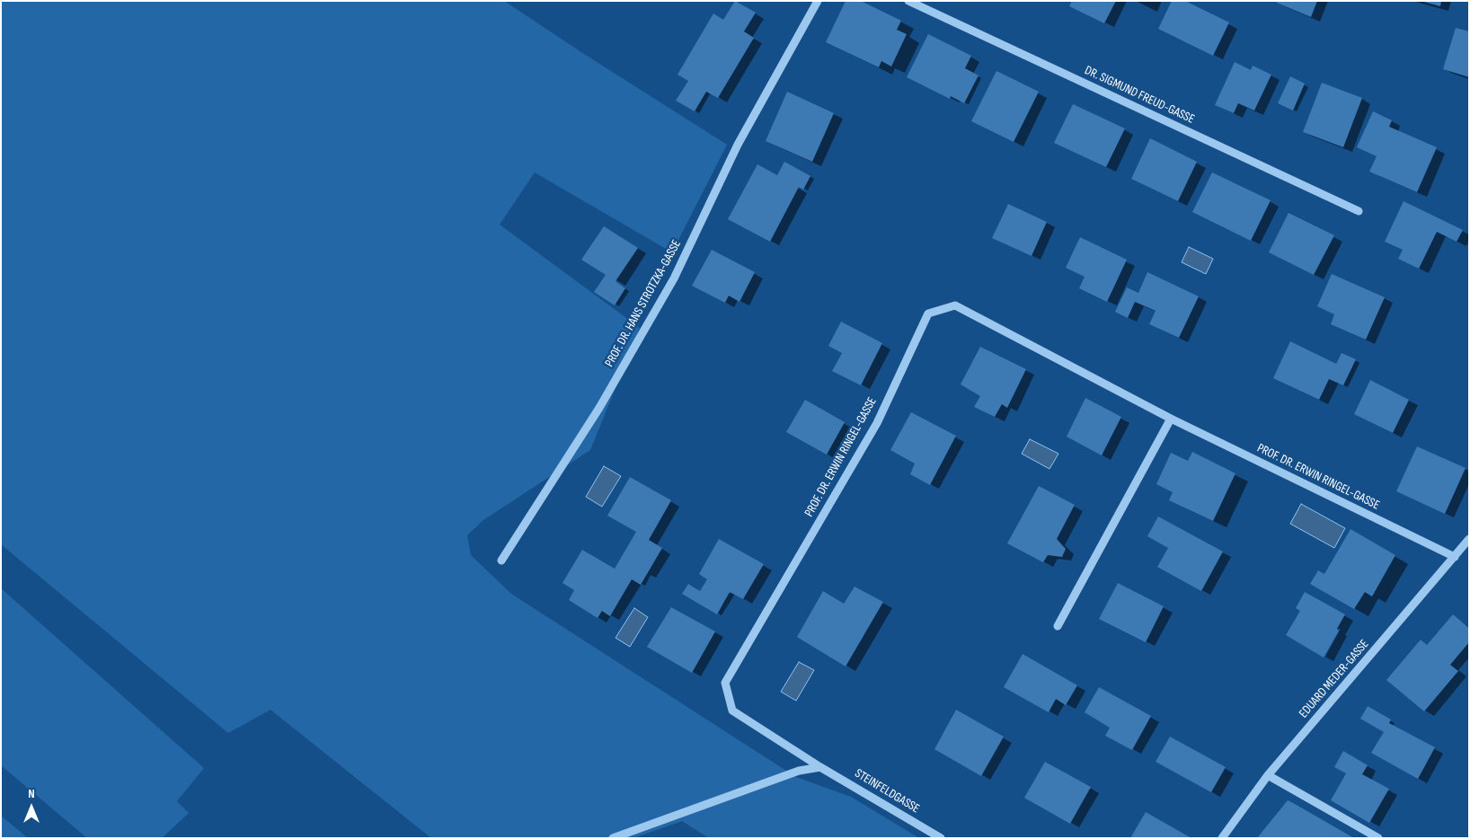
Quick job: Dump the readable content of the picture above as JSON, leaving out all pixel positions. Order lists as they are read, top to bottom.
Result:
{
  "streets": {
    "street": [
      "DR. SIGMUND FREUD-GASSE",
      "PROF. DR. HANS STROTZKA-GASSE",
      "PROF. DR. ERWIN RINGEL-GASSE",
      "EDUARD MEDER-GASSE",
      "STEINFELDGASSE"
    ]
  },
  "crossings": [
    ["PROF. DR. ERWIN RINGEL-GASSE", "EDUARD MEDER-GASSE"],
    ["PROF. DR. ERWIN RINGEL-GASSE", "STEINFELDGASSE"]
  ],
  "north": "top"
}
